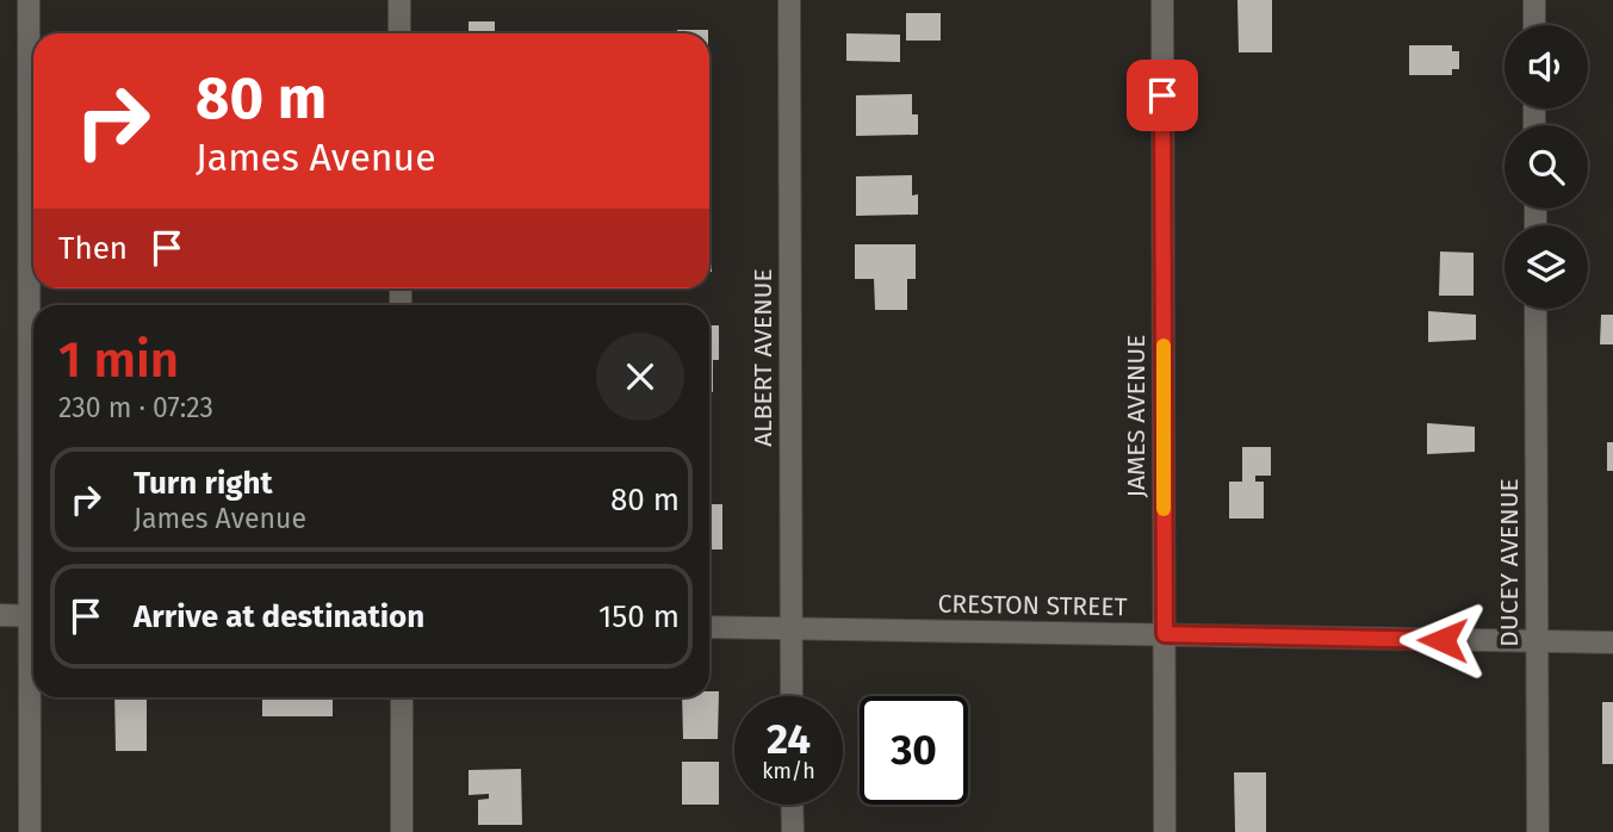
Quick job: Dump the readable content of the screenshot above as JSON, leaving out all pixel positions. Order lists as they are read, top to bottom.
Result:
{
  "streets": {
    "street": [
      "ALBERT AVENUE",
      "JAMES AVENUE",
      "DUCEY AVENUE",
      "CRESTON STREET"
    ]
  },
  "crossings": [
    ["ALBERT AVENUE", "CRESTON STREET"],
    ["JAMES AVENUE", "CRESTON STREET"],
    ["DUCEY AVENUE", "CRESTON STREET"]
  ],
  "page": {
    "turn": ["80 m", "James Avenue"],
    "then": "Then",
    "heading": ["1 min", "230 m · 07:23"],
    "list": [
      {
        "name": "Turn right",
        "note": "James Avenue",
        "value": "80 m"
      },
      {
        "name": "Arrive at destination",
        "value": "150 m"
      }
    ],
    "speed": "24 km/h",
    "limit": "30"
  }
}
